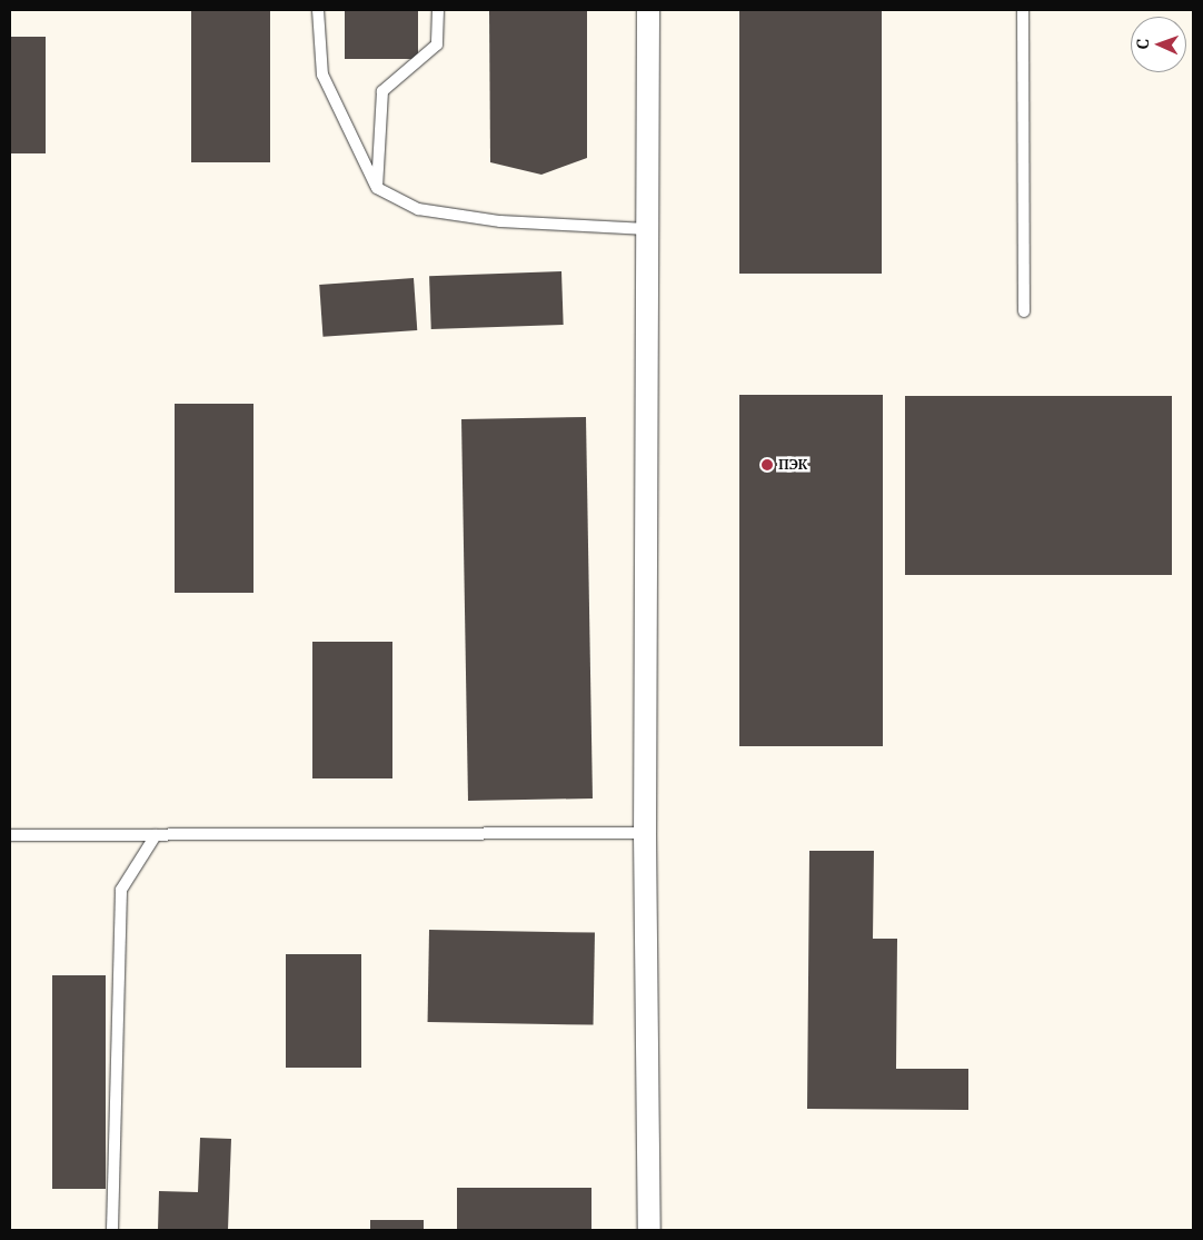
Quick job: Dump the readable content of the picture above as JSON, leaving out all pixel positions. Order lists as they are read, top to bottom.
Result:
{
  "places": ["ПЭК"],
  "north": "left"
}
